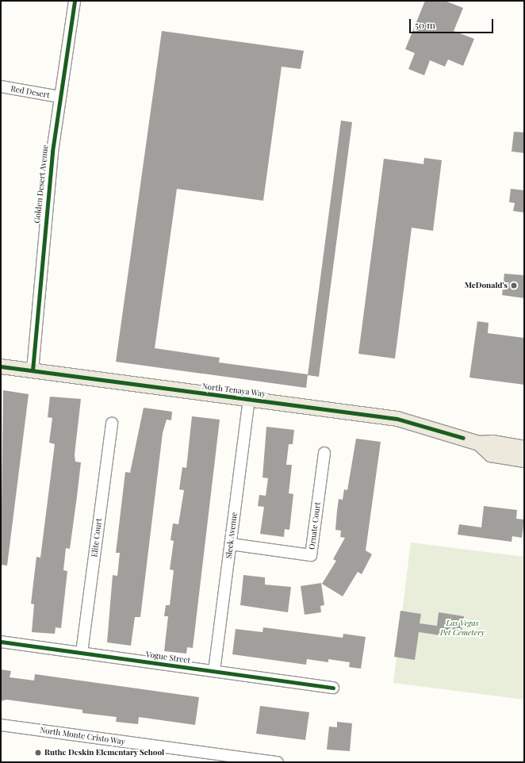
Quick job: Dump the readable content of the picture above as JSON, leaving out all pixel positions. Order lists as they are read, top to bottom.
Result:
{
  "streets": {
    "main road": ["North Tenaya Way"],
    "street": [
      "Red Desert",
      "Golden Desert Avenue",
      "Ornate Court",
      "Sleek Avenue",
      "Elite Court",
      "Vogue Street",
      "North Monte Cristo Way"
    ]
  },
  "crossings": [
    ["Red Desert", "Golden Desert Avenue"],
    ["Golden Desert Avenue", "North Tenaya Way"],
    ["North Tenaya Way", "Sleek Avenue"],
    ["Ornate Court", "Sleek Avenue"],
    ["Sleek Avenue", "Vogue Street"],
    ["Elite Court", "Vogue Street"]
  ],
  "parks": ["Las Vegas Pet Cemetery"],
  "places": ["McDonald's", "Ruthe Deskin Elementary School"],
  "scale_bar": "50 m"
}
